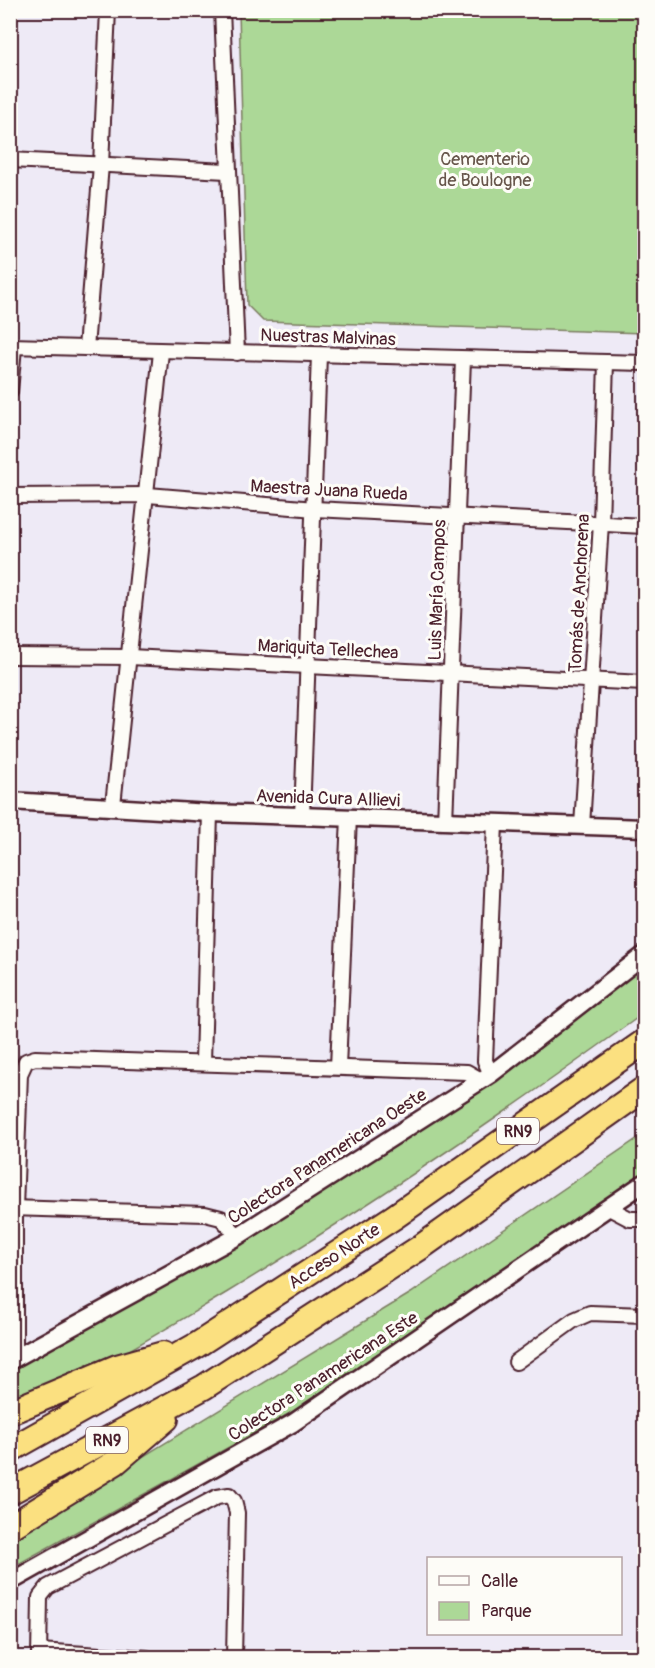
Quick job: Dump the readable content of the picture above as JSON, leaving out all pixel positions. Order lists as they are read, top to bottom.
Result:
{
  "streets": {
    "highway": ["RN9", "Acceso Norte"],
    "street": [
      "Nuestras Malvinas",
      "Maestra Juana Rueda",
      "Luis María Campos",
      "Tomás de Anchorena",
      "Mariquita Tellechea",
      "Avenida Cura Allievi",
      "Colectora Panamericana Oeste",
      "Colectora Panamericana Este"
    ]
  },
  "crossings": [
    ["Nuestras Malvinas", "Luis María Campos"],
    ["Nuestras Malvinas", "Tomás de Anchorena"],
    ["Maestra Juana Rueda", "Luis María Campos"],
    ["Maestra Juana Rueda", "Tomás de Anchorena"],
    ["Luis María Campos", "Mariquita Tellechea"],
    ["Luis María Campos", "Avenida Cura Allievi"],
    ["Tomás de Anchorena", "Mariquita Tellechea"],
    ["Tomás de Anchorena", "Avenida Cura Allievi"]
  ],
  "parks": ["Cementerio de Boulogne"],
  "legend": ["Calle", "Parque"]
}
